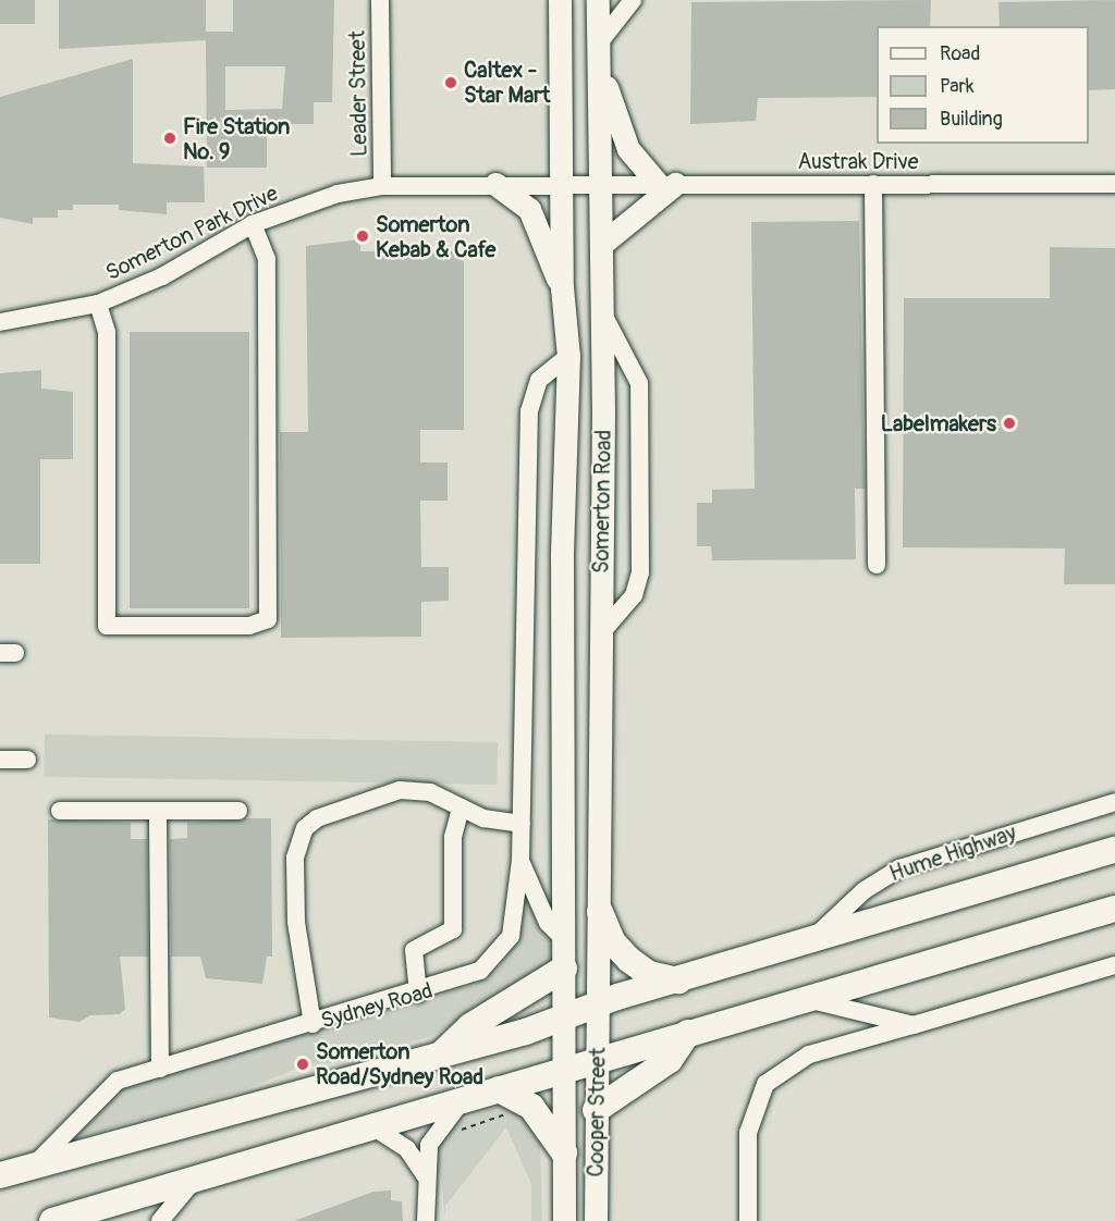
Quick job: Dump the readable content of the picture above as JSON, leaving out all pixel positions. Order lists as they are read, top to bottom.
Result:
{
  "streets": {
    "highway": ["Hume Highway"],
    "main road": ["Somerton Road", "Cooper Street"],
    "street": [
      "Leader Street",
      "Austrak Drive",
      "Somerton Park Drive",
      "Sydney Road"
    ]
  },
  "crossings": [
    ["Leader Street", "Somerton Park Drive"],
    ["Austrak Drive", "Somerton Park Drive"],
    ["Austrak Drive", "Somerton Road"],
    ["Somerton Park Drive", "Somerton Road"],
    ["Somerton Road", "Hume Highway"],
    ["Somerton Road", "Cooper Street"],
    ["Hume Highway", "Cooper Street"]
  ],
  "places": [
    "Caltex - Star Mart",
    "Fire Station No. 9",
    "Somerton Kebab & Cafe",
    "Labelmakers",
    "Somerton Road/Sydney Road"
  ],
  "legend": ["Road", "Park", "Building"]
}
